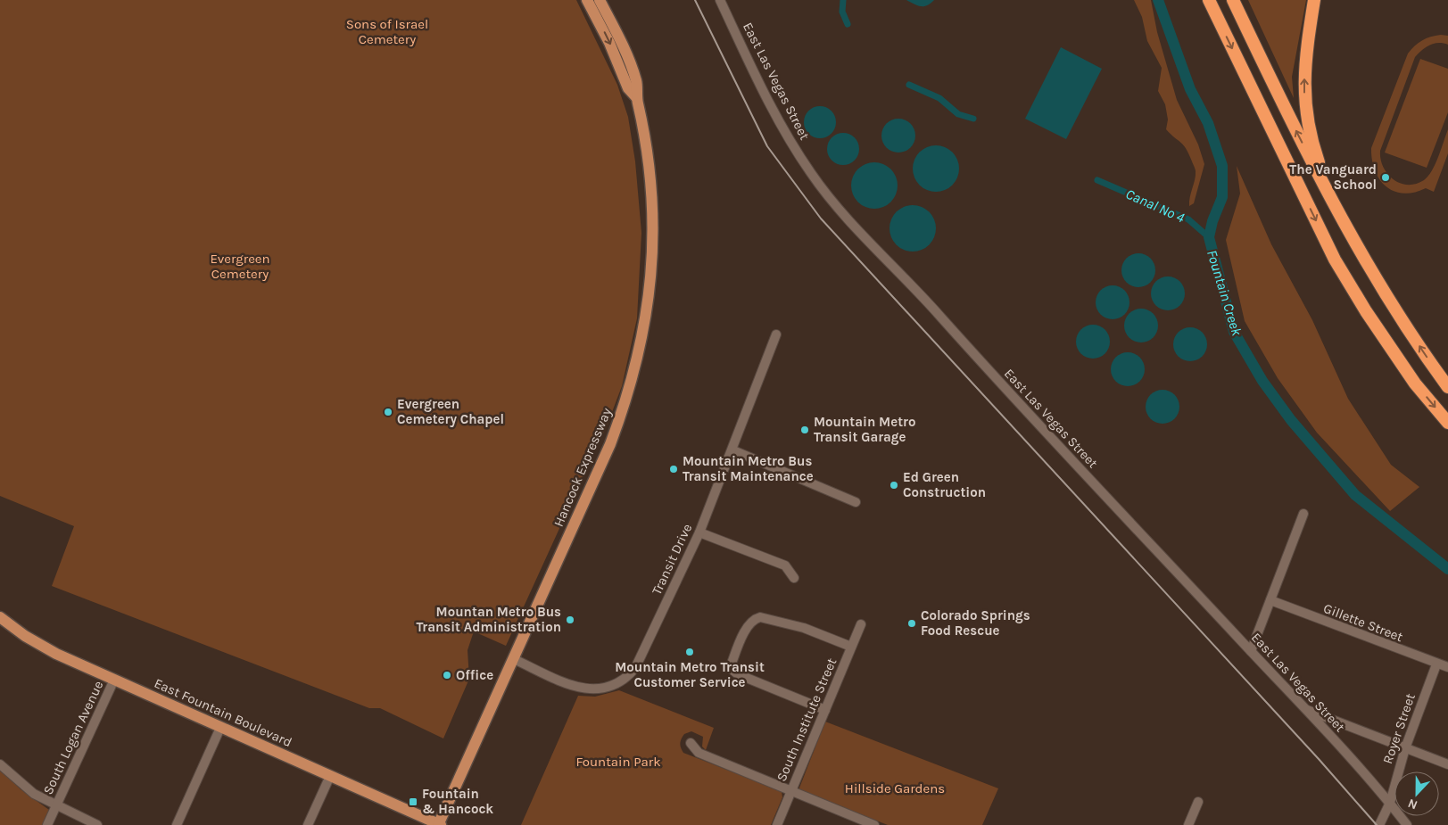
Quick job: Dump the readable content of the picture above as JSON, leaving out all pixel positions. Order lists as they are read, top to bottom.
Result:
{
  "streets": {
    "main road": ["Hancock Expressway", "East Fountain Boulevard"],
    "street": [
      "East Las Vegas Street",
      "Transit Drive",
      "Gillette Street",
      "South Institute Street",
      "Royer Street",
      "South Logan Avenue"
    ]
  },
  "crossings": [
    ["East Las Vegas Street", "Royer Street"],
    ["Hancock Expressway", "Transit Drive"],
    ["Hancock Expressway", "East Fountain Boulevard"],
    ["Gillette Street", "Royer Street"],
    ["East Fountain Boulevard", "South Logan Avenue"]
  ],
  "water": ["Canal No 4", "Fountain Creek"],
  "parks": [
    "Sons of Israel Cemetery",
    "Evergreen Cemetery",
    "Fountain Park",
    "Hillside Gardens"
  ],
  "places": {
    "other": [
      "The Vanguard School",
      "Evergreen Cemetery Chapel",
      "Mountain Metro Transit Garage",
      "Mountain Metro Bus Transit Maintenance",
      "Ed Green Construction",
      "Mountan Metro Bus Transit Administration",
      "Colorado Springs Food Rescue",
      "Mountain Metro Transit Customer Service",
      "Office"
    ],
    "transit": ["Fountain & Hancock"]
  },
  "north": "bottom"
}
